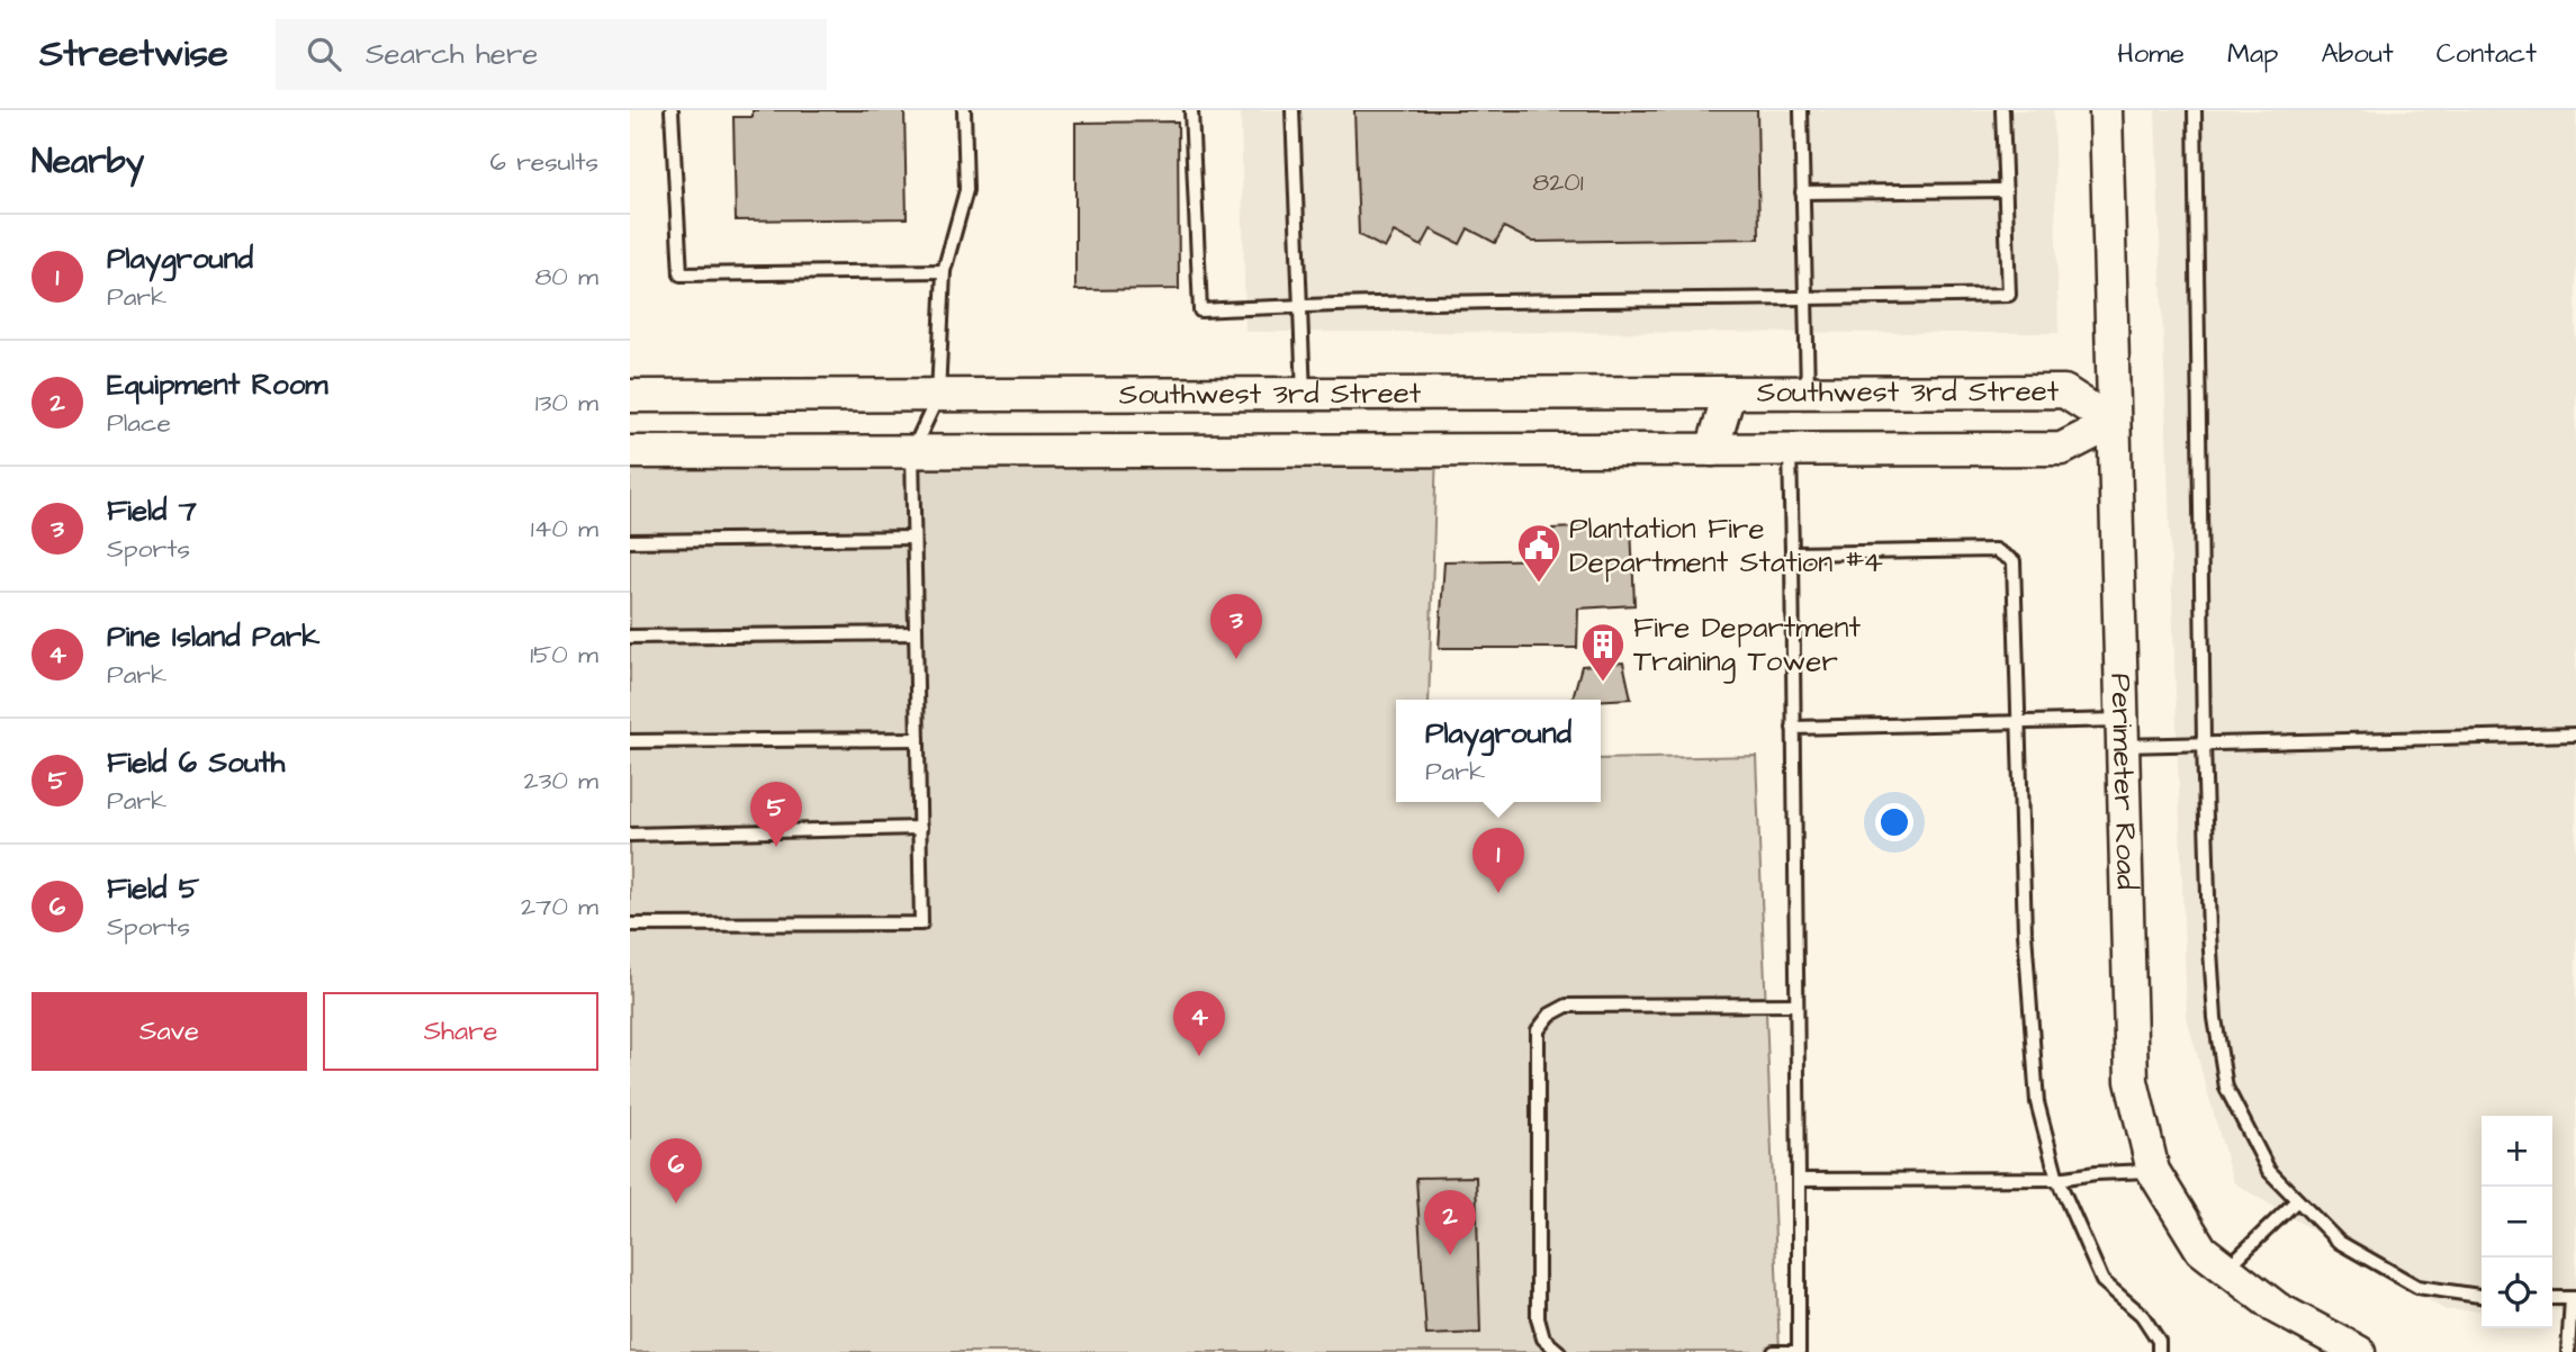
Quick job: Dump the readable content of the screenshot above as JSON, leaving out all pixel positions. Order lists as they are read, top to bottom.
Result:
{
  "streets": {
    "street": ["Southwest 3rd Street", "Perimeter Road"]
  },
  "crossings": [
    ["Southwest 3rd Street", "Perimeter Road"]
  ],
  "places": {
    "public building": ["Plantation Fire Department Station #4"],
    "building": ["Fire Department Training Tower"]
  },
  "house_numbers": ["8201"],
  "page": {
    "header": "Streetwise",
    "search": "Search here",
    "nav": [
      "Home",
      "Map",
      "About",
      "Contact"
    ],
    "heading": ["Nearby", "6 results"],
    "list": [
      {
        "mark": "1",
        "name": "Playground",
        "note": "Park",
        "value": "80 m"
      },
      {
        "mark": "2",
        "name": "Equipment Room",
        "note": "Place",
        "value": "130 m"
      },
      {
        "mark": "3",
        "name": "Field 7",
        "note": "Sports",
        "value": "140 m"
      },
      {
        "mark": "4",
        "name": "Pine Island Park",
        "note": "Park",
        "value": "150 m"
      },
      {
        "mark": "5",
        "name": "Field 6 South",
        "note": "Park",
        "value": "230 m"
      },
      {
        "mark": "6",
        "name": "Field 5",
        "note": "Sports",
        "value": "270 m"
      }
    ],
    "pins": [
      "3",
      "5",
      "1",
      "4",
      "6",
      "2"
    ],
    "popup": ["Playground", "Park"],
    "buttons": ["Save", "Share"],
    "map_buttons": ["+", "−"]
  }
}
